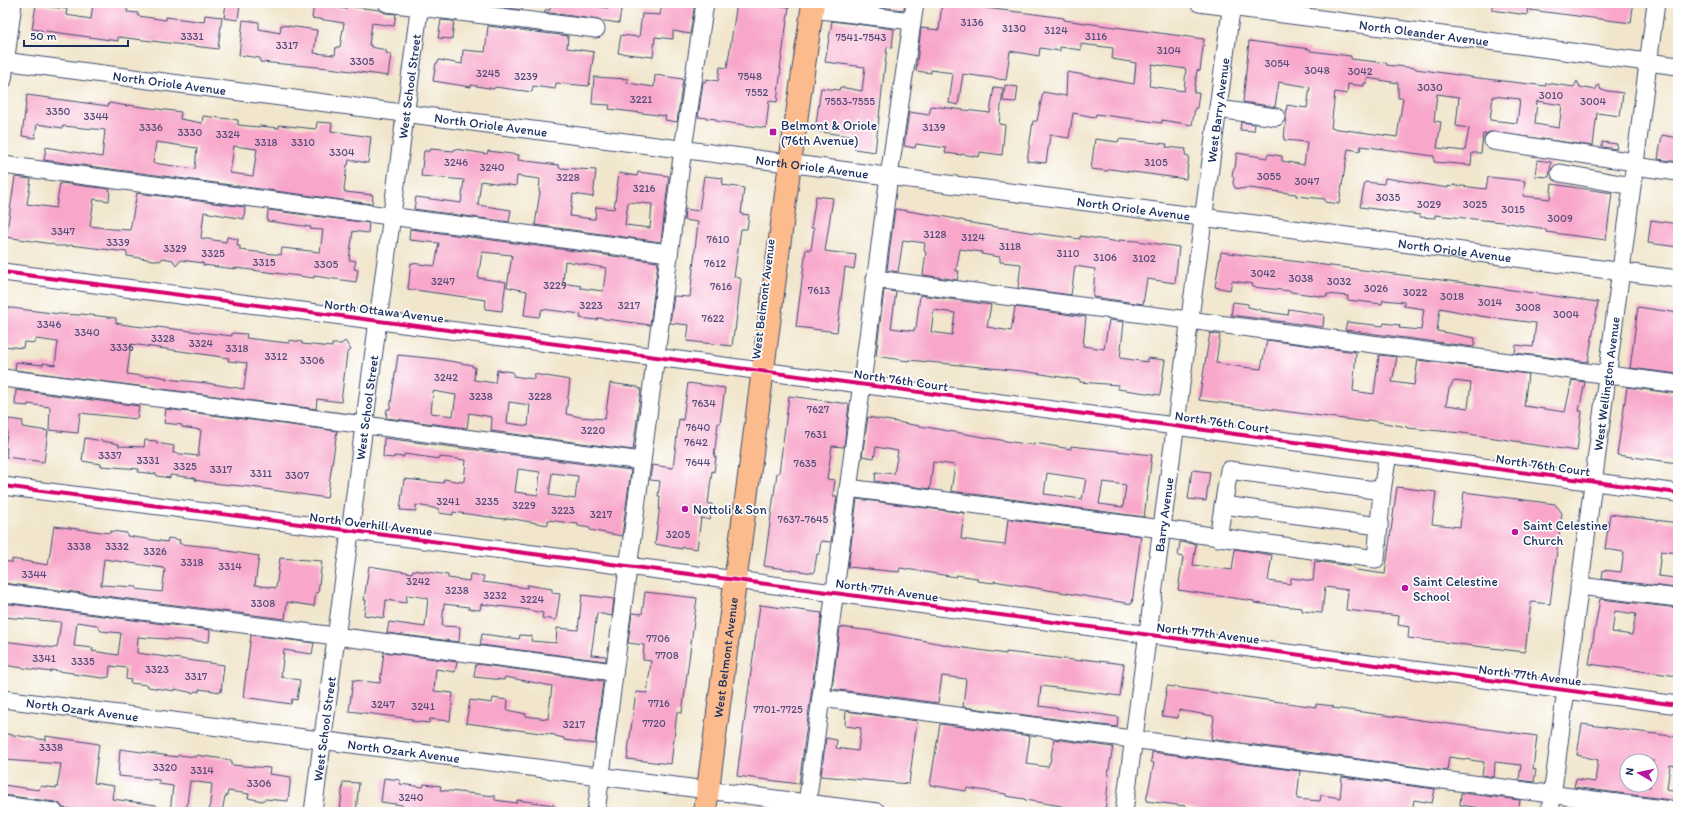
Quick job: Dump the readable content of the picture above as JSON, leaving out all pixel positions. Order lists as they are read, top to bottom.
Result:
{
  "streets": {
    "main road": ["West Belmont Avenue"],
    "street": [
      "North Oleander Avenue",
      "North Oriole Avenue",
      "West School Street",
      "West Barry Avenue",
      "North Ottawa Avenue",
      "North 76th Court",
      "West Wellington Avenue",
      "Barry Avenue",
      "North Overhill Avenue",
      "North 77th Avenue",
      "North Ozark Avenue"
    ]
  },
  "crossings": [
    ["North Oleander Avenue", "West Barry Avenue"],
    ["North Oleander Avenue", "West Wellington Avenue"],
    ["North Oriole Avenue", "West School Street"],
    ["North Oriole Avenue", "West Barry Avenue"],
    ["North Oriole Avenue", "West Belmont Avenue"],
    ["North Oriole Avenue", "West Wellington Avenue"],
    ["North Oriole Avenue", "Barry Avenue"],
    ["West School Street", "North Ottawa Avenue"],
    ["West School Street", "North Overhill Avenue"],
    ["West School Street", "North Ozark Avenue"],
    ["West Barry Avenue", "Barry Avenue"],
    ["West Belmont Avenue", "North Ottawa Avenue"],
    ["West Belmont Avenue", "North 76th Court"],
    ["West Belmont Avenue", "North Overhill Avenue"],
    ["West Belmont Avenue", "North 77th Avenue"],
    ["West Belmont Avenue", "North Ozark Avenue"],
    ["North Ottawa Avenue", "North 76th Court"],
    ["North 76th Court", "West Wellington Avenue"],
    ["North 76th Court", "Barry Avenue"],
    ["West Wellington Avenue", "North 77th Avenue"],
    ["Barry Avenue", "North 77th Avenue"],
    ["North Overhill Avenue", "North 77th Avenue"]
  ],
  "places": {
    "transit": ["Belmont & Oriole (76th Avenue)"],
    "other": ["Nottoli & Son", "Saint Celestine Church", "Saint Celestine School"]
  },
  "house_numbers": [
    "3136",
    "3130",
    "3124",
    "3331",
    "3116",
    "7541-7543",
    "3317",
    "3104",
    "3305",
    "3054",
    "3048",
    "3042",
    "3245",
    "3239",
    "7548",
    "3030",
    "7552",
    "3010",
    "3221",
    "7553-7555",
    "3004",
    "3350",
    "3344",
    "3336",
    "3139",
    "3330",
    "3324",
    "3318",
    "3310",
    "3304",
    "3246",
    "3105",
    "3240",
    "3055",
    "3228",
    "3047",
    "3216",
    "3035",
    "3029",
    "3025",
    "3015",
    "3009",
    "3347",
    "3128",
    "3124",
    "7610",
    "3339",
    "3118",
    "3329",
    "3325",
    "3110",
    "3106",
    "3102",
    "3315",
    "7612",
    "3305",
    "3042",
    "3038",
    "3247",
    "3032",
    "3229",
    "7616",
    "3026",
    "7613",
    "3022",
    "3018",
    "3014",
    "3223",
    "3217",
    "3008",
    "3004",
    "7622",
    "3346",
    "3340",
    "3328",
    "3324",
    "3336",
    "3318",
    "3312",
    "3306",
    "3242",
    "3238",
    "3228",
    "7634",
    "7627",
    "7640",
    "3220",
    "7631",
    "7642",
    "3337",
    "3331",
    "7644",
    "7635",
    "3325",
    "3317",
    "3311",
    "3307",
    "3241",
    "3235",
    "3229",
    "3223",
    "3217",
    "7637-7645",
    "3205",
    "3338",
    "3332",
    "3326",
    "3318",
    "3314",
    "3344",
    "3242",
    "3238",
    "3232",
    "3224",
    "3308",
    "7706",
    "7708",
    "3341",
    "3335",
    "3323",
    "3317",
    "7716",
    "3247",
    "3241",
    "7701-7725",
    "7720",
    "3217",
    "3338",
    "3320",
    "3314",
    "3306",
    "3240"
  ],
  "scale_bar": "50 m",
  "north": "left"
}
